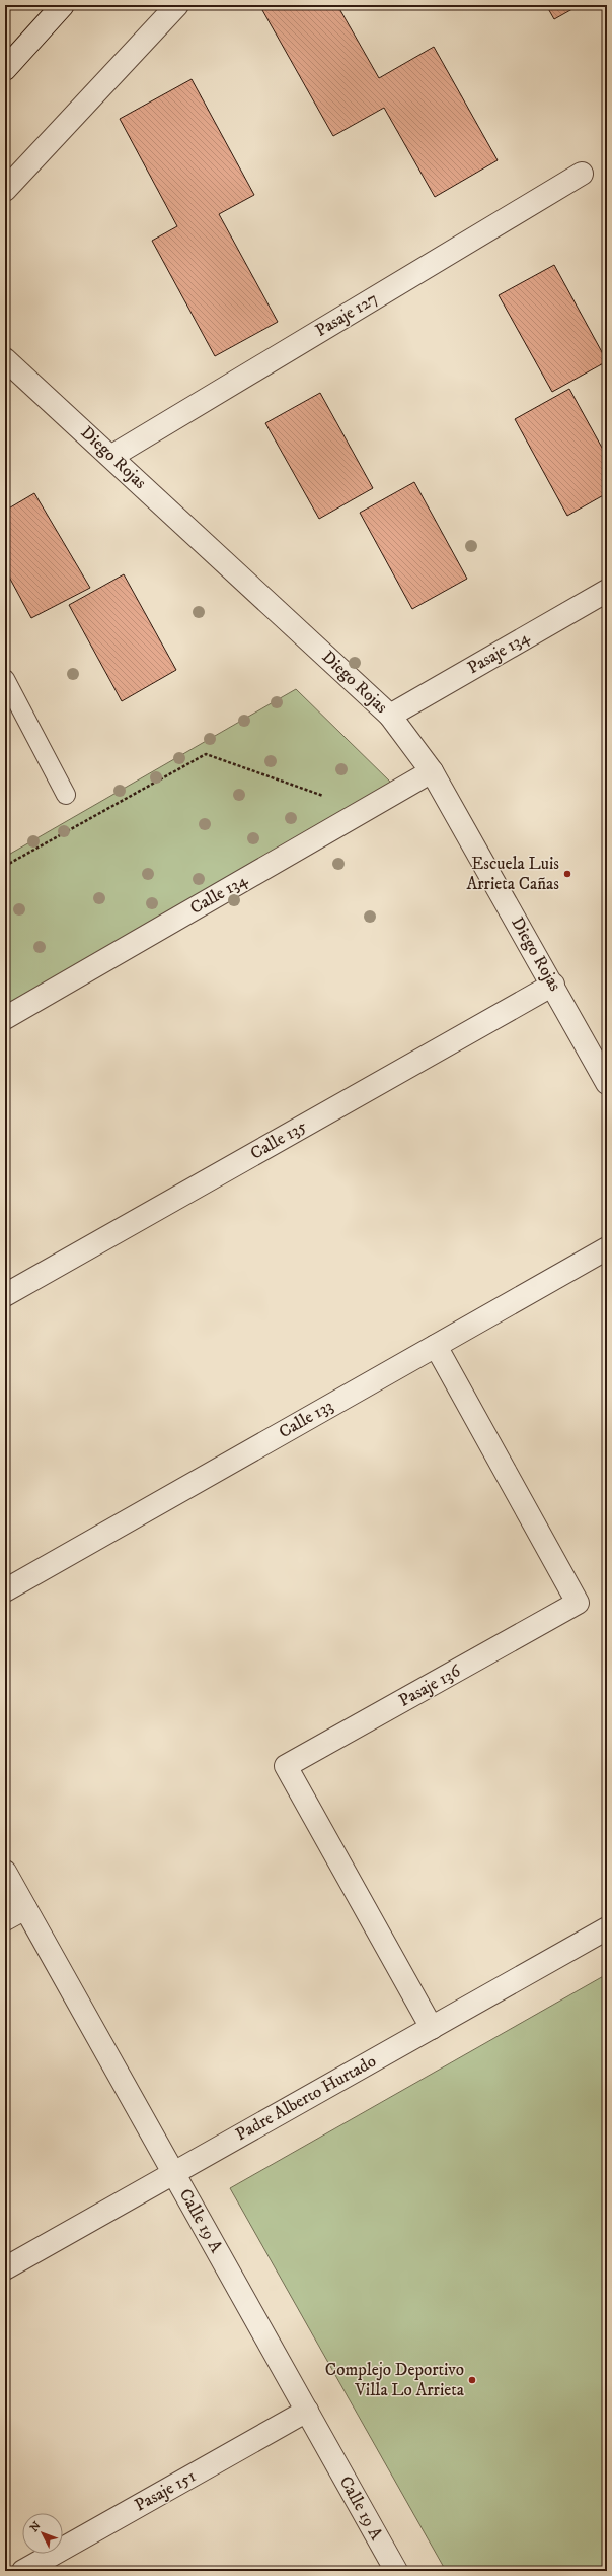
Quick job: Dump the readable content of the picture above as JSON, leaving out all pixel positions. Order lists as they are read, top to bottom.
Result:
{
  "streets": {
    "street": [
      "Pasaje 127",
      "Diego Rojas",
      "Pasaje 134",
      "Calle 134",
      "Calle 135",
      "Calle 133",
      "Pasaje 136",
      "Padre Alberto Hurtado",
      "Calle 19 A",
      "Pasaje 151"
    ]
  },
  "crossings": [
    ["Pasaje 127", "Diego Rojas"],
    ["Diego Rojas", "Pasaje 134"],
    ["Diego Rojas", "Calle 134"],
    ["Diego Rojas", "Calle 135"],
    ["Calle 133", "Pasaje 136"],
    ["Pasaje 136", "Padre Alberto Hurtado"],
    ["Padre Alberto Hurtado", "Calle 19 A"],
    ["Calle 19 A", "Pasaje 151"]
  ],
  "places": ["Escuela Luis Arrieta Cañas", "Complejo Deportivo Villa Lo Arrieta"],
  "north": "top left"
}
